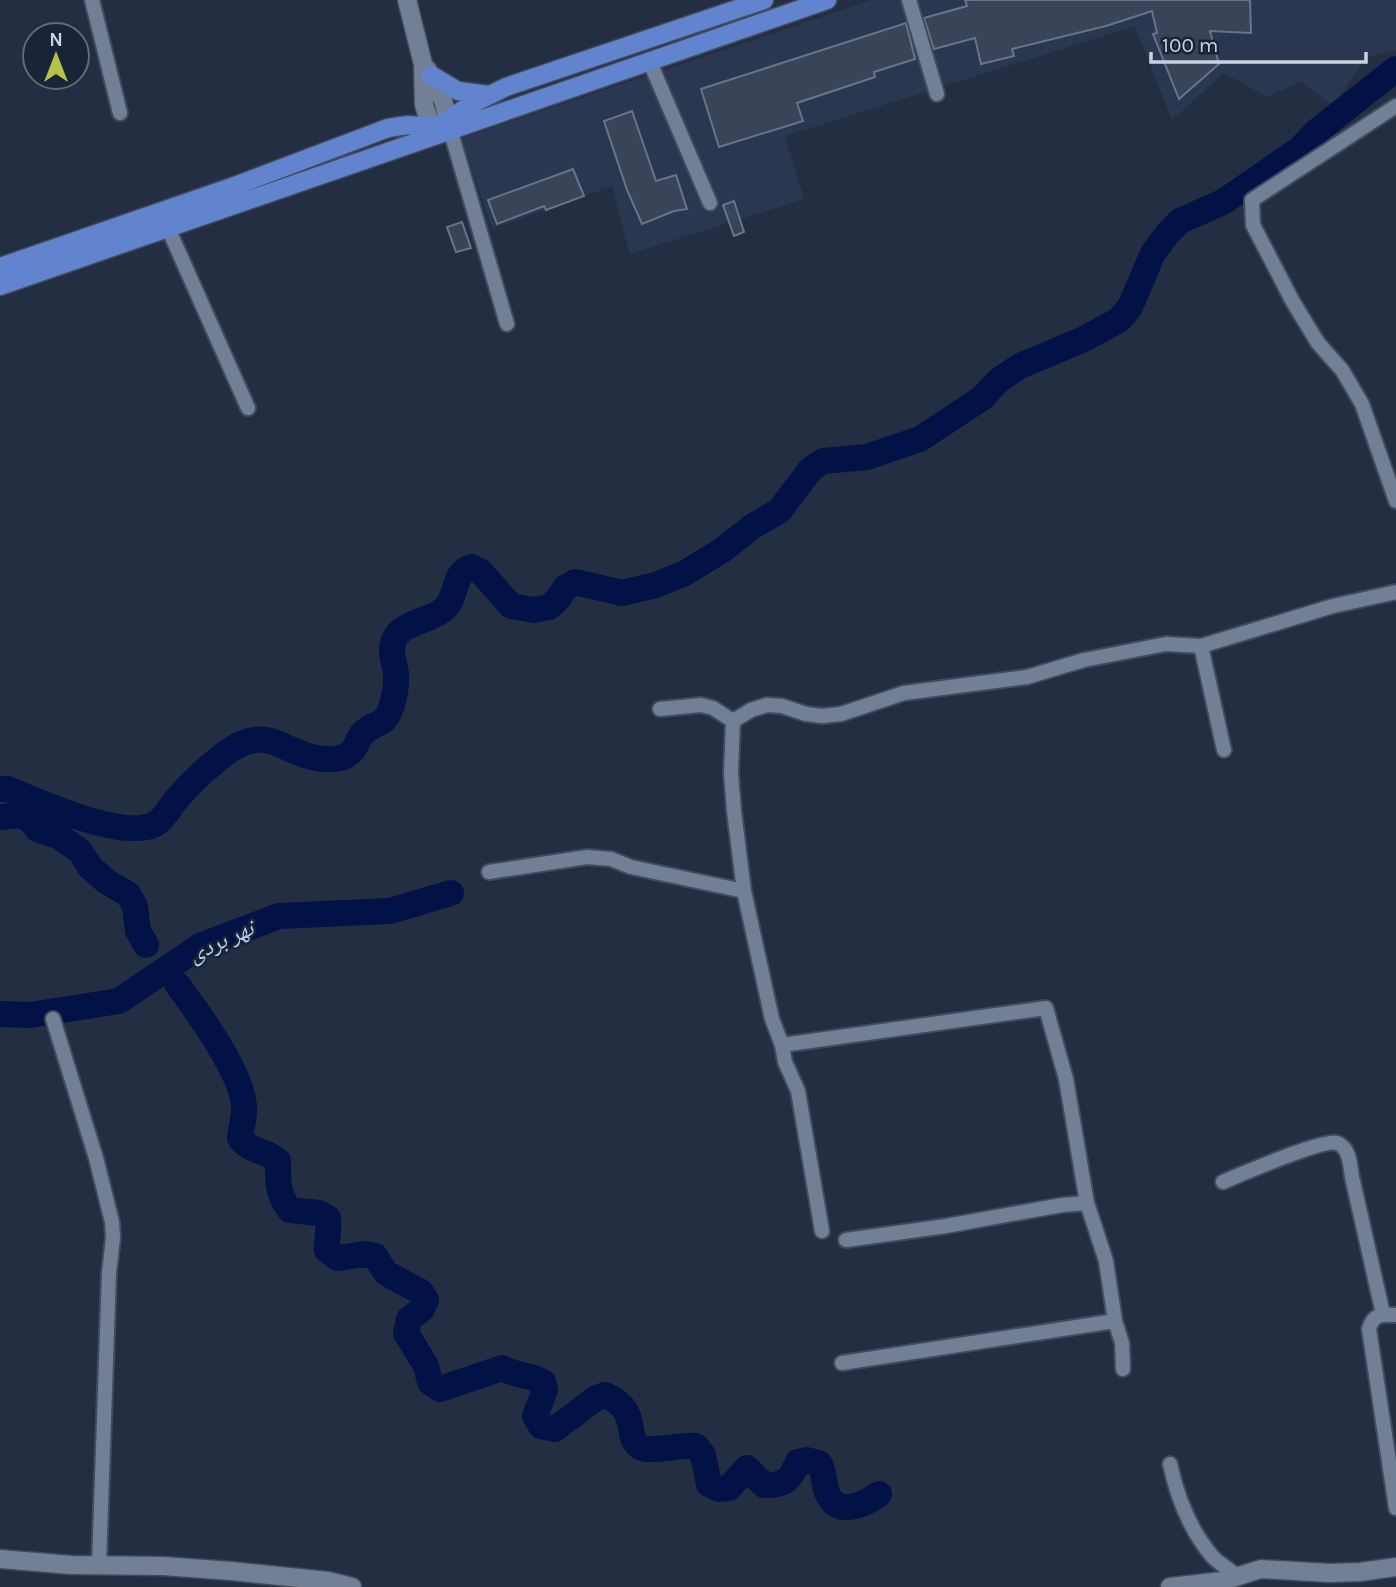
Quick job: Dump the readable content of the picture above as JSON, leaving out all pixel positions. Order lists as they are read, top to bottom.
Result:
{
  "water": ["نهر بردى"],
  "scale_bar": "100 m",
  "north": "top"
}
